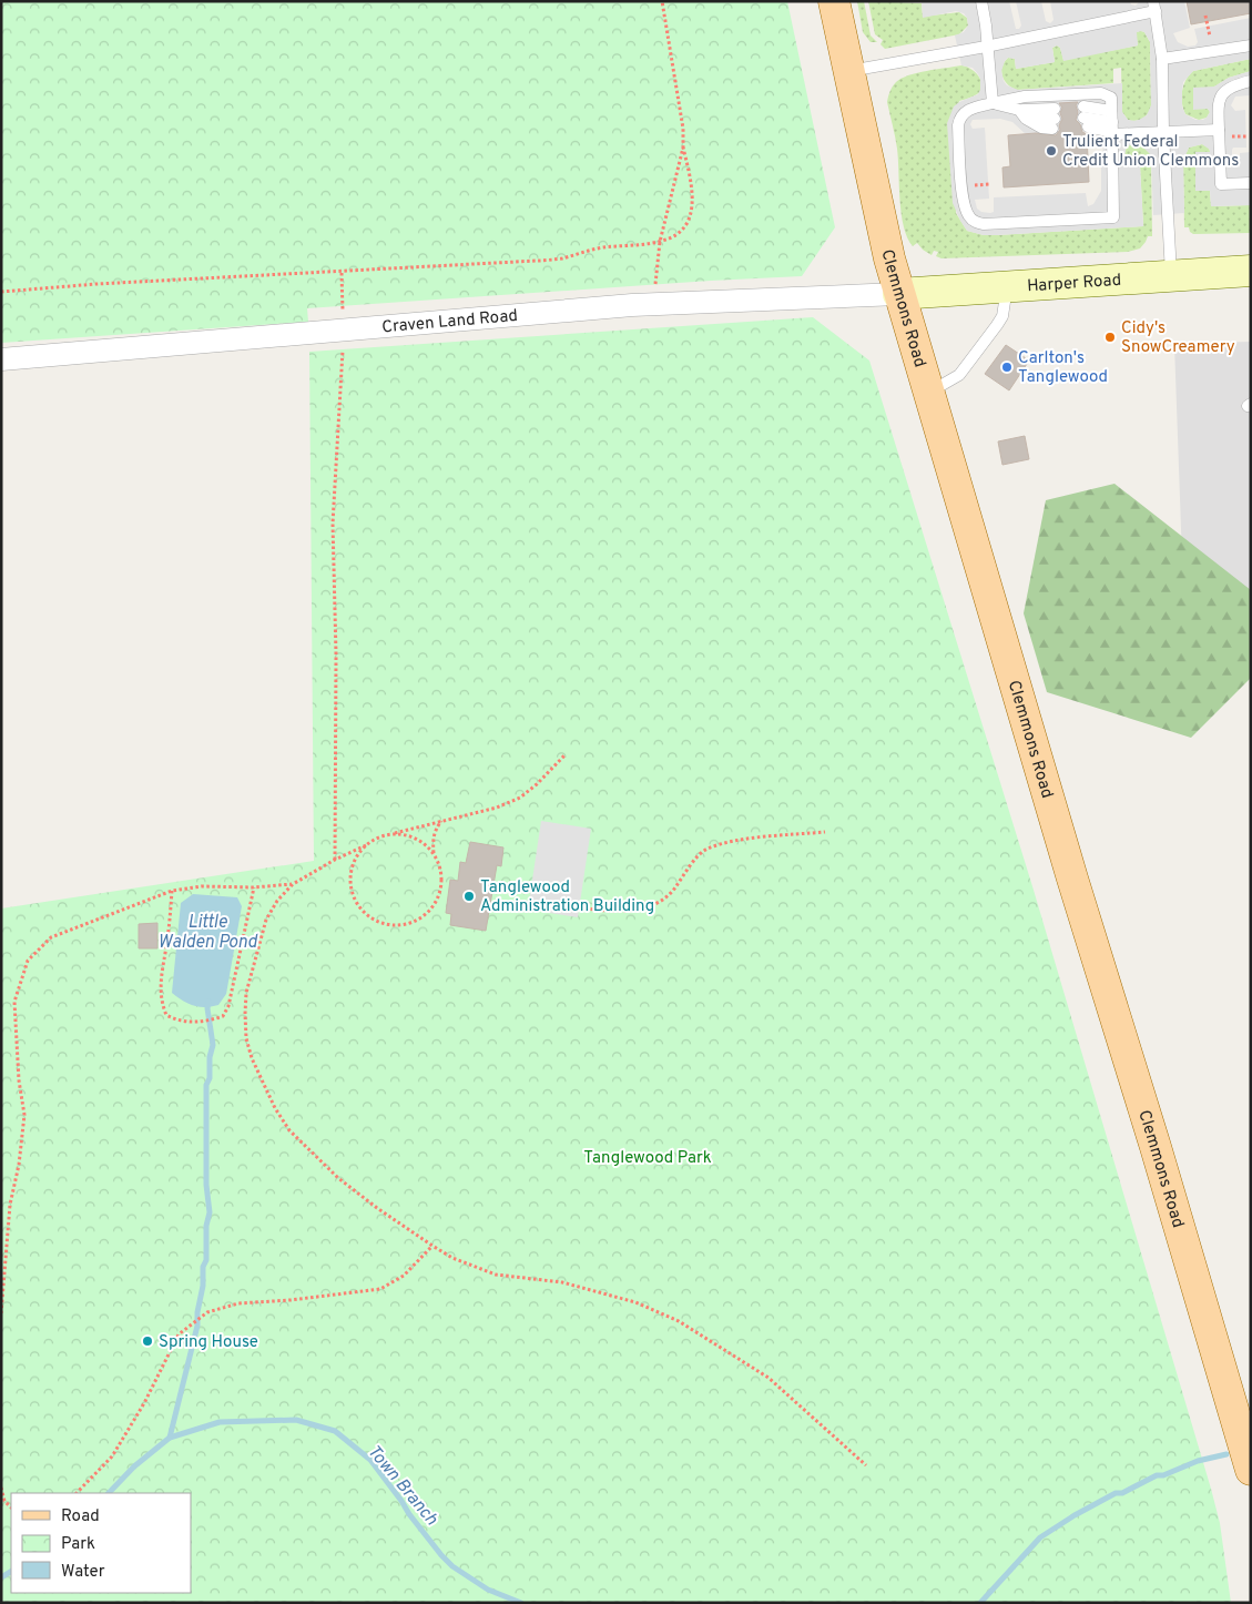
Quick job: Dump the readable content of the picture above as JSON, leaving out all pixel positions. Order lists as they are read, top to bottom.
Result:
{
  "streets": {
    "main road": ["Harper Road", "Clemmons Road"],
    "street": ["Craven Land Road"]
  },
  "crossings": [
    ["Harper Road", "Clemmons Road"],
    ["Harper Road", "Craven Land Road"],
    ["Clemmons Road", "Craven Land Road"]
  ],
  "water": ["Little Walden Pond", "Town Branch"],
  "parks": ["Tanglewood Park"],
  "places": [
    "Trulient Federal Credit Union Clemmons",
    "Cidy's SnowCreamery",
    "Carlton's Tanglewood",
    "Tanglewood Administration Building",
    "Spring House"
  ],
  "legend": ["Road", "Park", "Water"]
}
